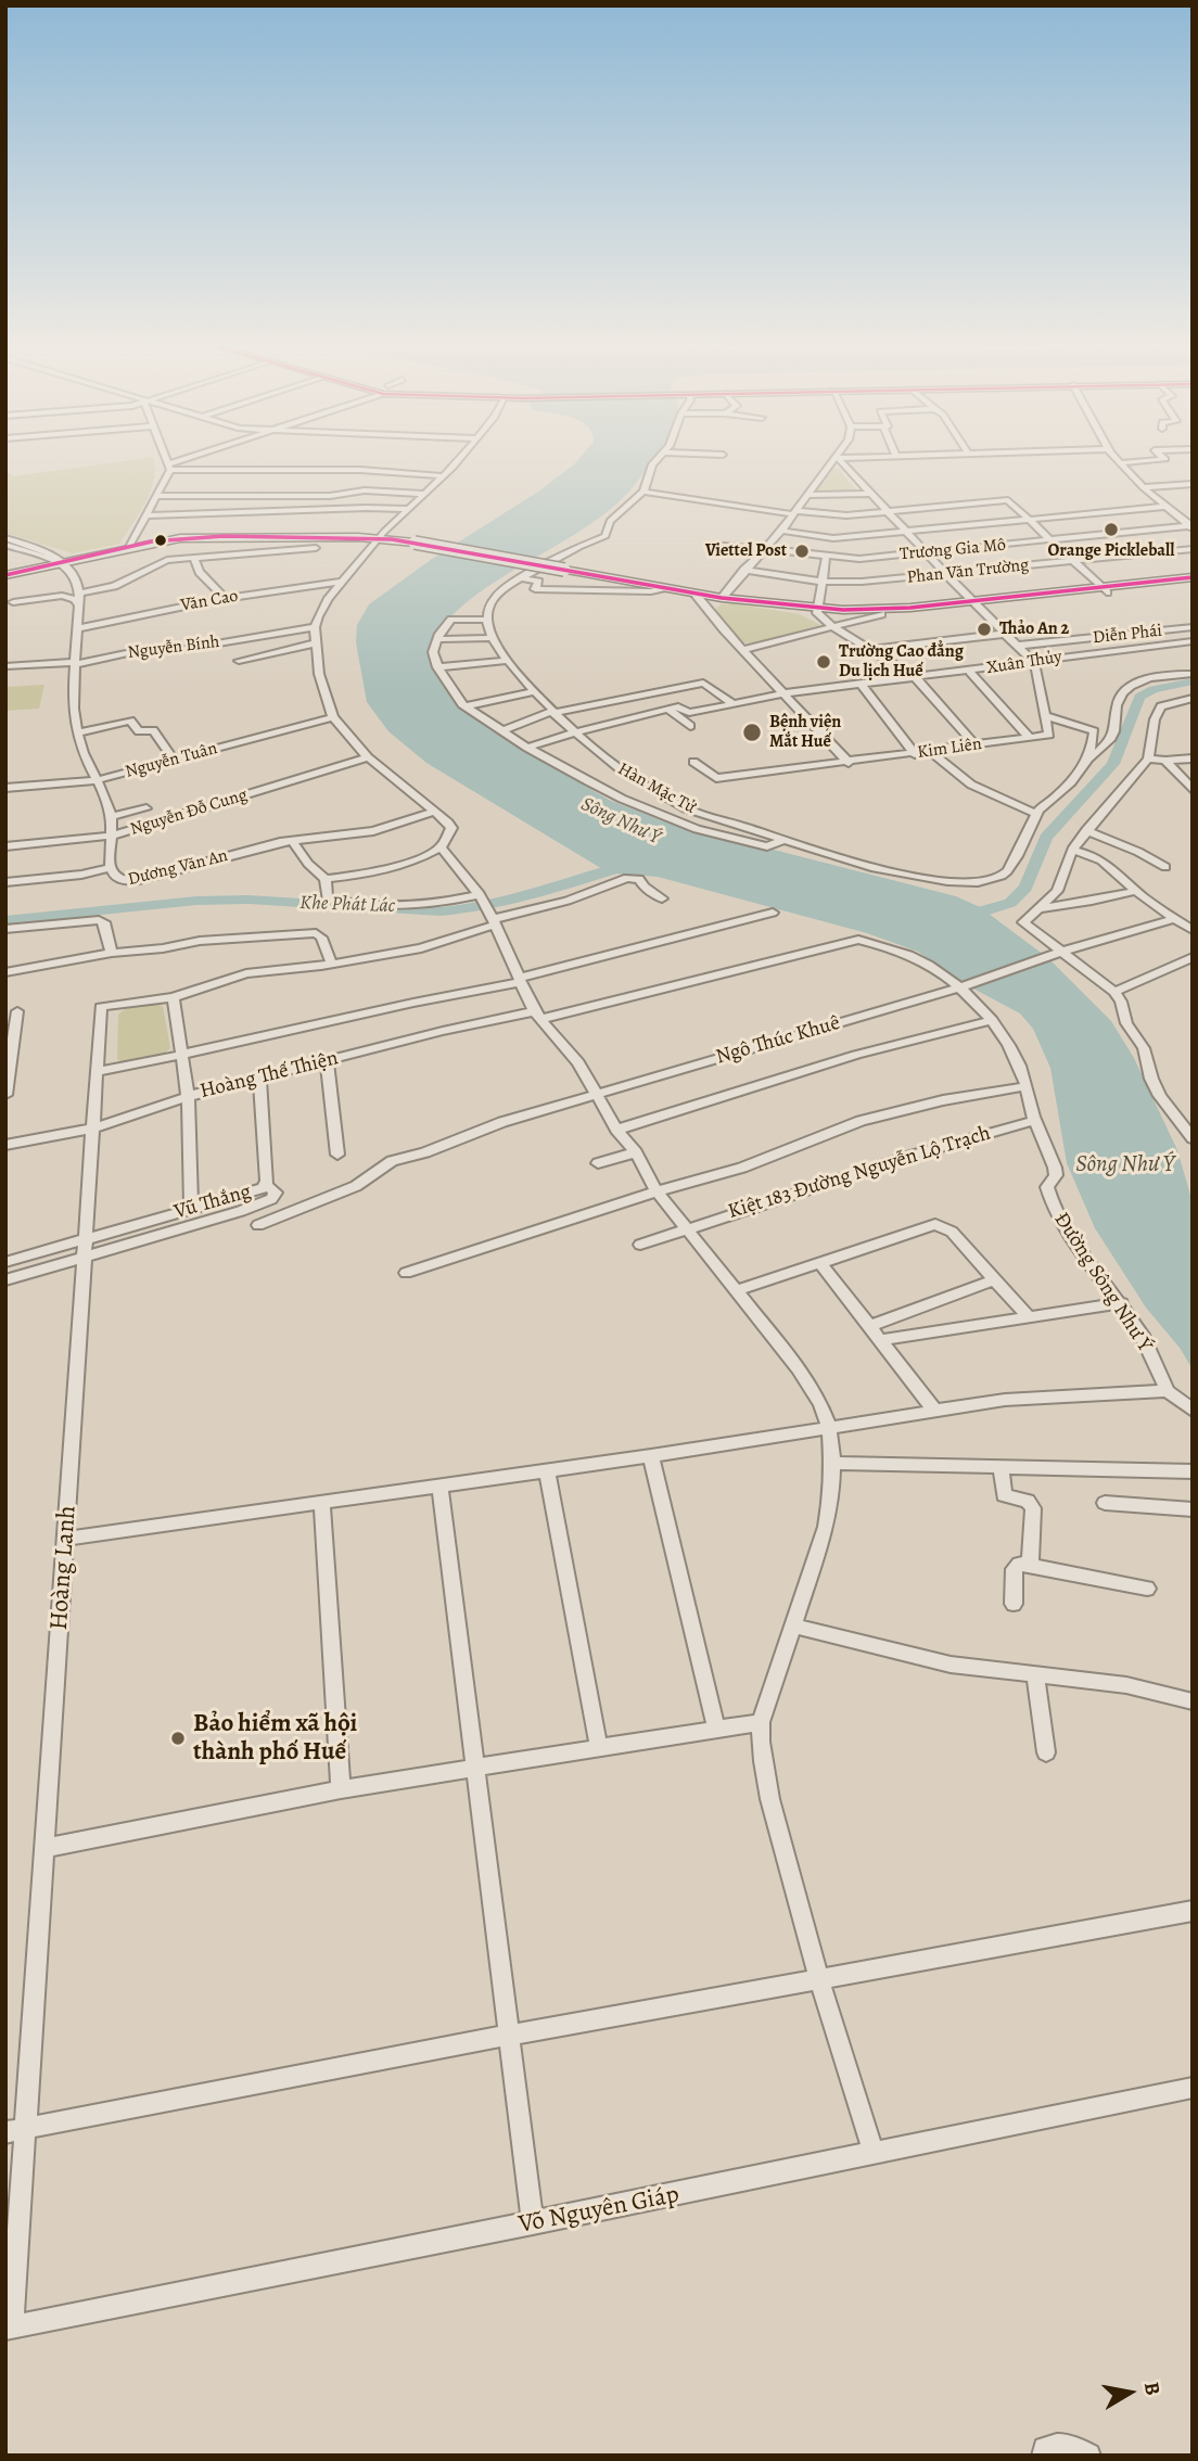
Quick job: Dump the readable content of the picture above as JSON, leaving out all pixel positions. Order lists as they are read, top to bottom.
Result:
{
  "streets": {
    "street": [
      "Trương Gia Mô",
      "Phan Văn Trường",
      "Văn Cao",
      "Diễn Phái",
      "Nguyễn Bính",
      "Xuân Thủy",
      "Kim Liên",
      "Nguyễn Tuân",
      "Hàn Mặc Tử",
      "Nguyễn Đỗ Cung",
      "Dương Văn An",
      "Ngô Thúc Khuê",
      "Hoàng Thế Thiện",
      "Kiệt 183 Đường Nguyễn Lộ Trạch",
      "Vũ Thắng",
      "Đường Sông Như Ý",
      "Hoàng Lanh",
      "Võ Nguyên Giáp"
    ]
  },
  "crossings": [
    ["Văn Cao", "Dương Văn An"],
    ["Nguyễn Bính", "Dương Văn An"],
    ["Xuân Thủy", "Hàn Mặc Tử"],
    ["Nguyễn Tuân", "Dương Văn An"],
    ["Nguyễn Đỗ Cung", "Dương Văn An"],
    ["Ngô Thúc Khuê", "Hoàng Thế Thiện"],
    ["Ngô Thúc Khuê", "Đường Sông Như Ý"],
    ["Hoàng Thế Thiện", "Đường Sông Như Ý"],
    ["Hoàng Thế Thiện", "Hoàng Lanh"],
    ["Kiệt 183 Đường Nguyễn Lộ Trạch", "Đường Sông Như Ý"],
    ["Vũ Thắng", "Hoàng Lanh"],
    ["Hoàng Lanh", "Võ Nguyên Giáp"]
  ],
  "water": ["Sông Như Ý", "Khe Phát Lác"],
  "places": [
    "Orange Pickleball",
    "Viettel Post",
    "Thảo An 2",
    "Trường Cao đẳng Du lịch Huế",
    "Bệnh viện Mắt Huế",
    "Bảo hiểm xã hội thành phố Huế"
  ],
  "north": "right"
}
